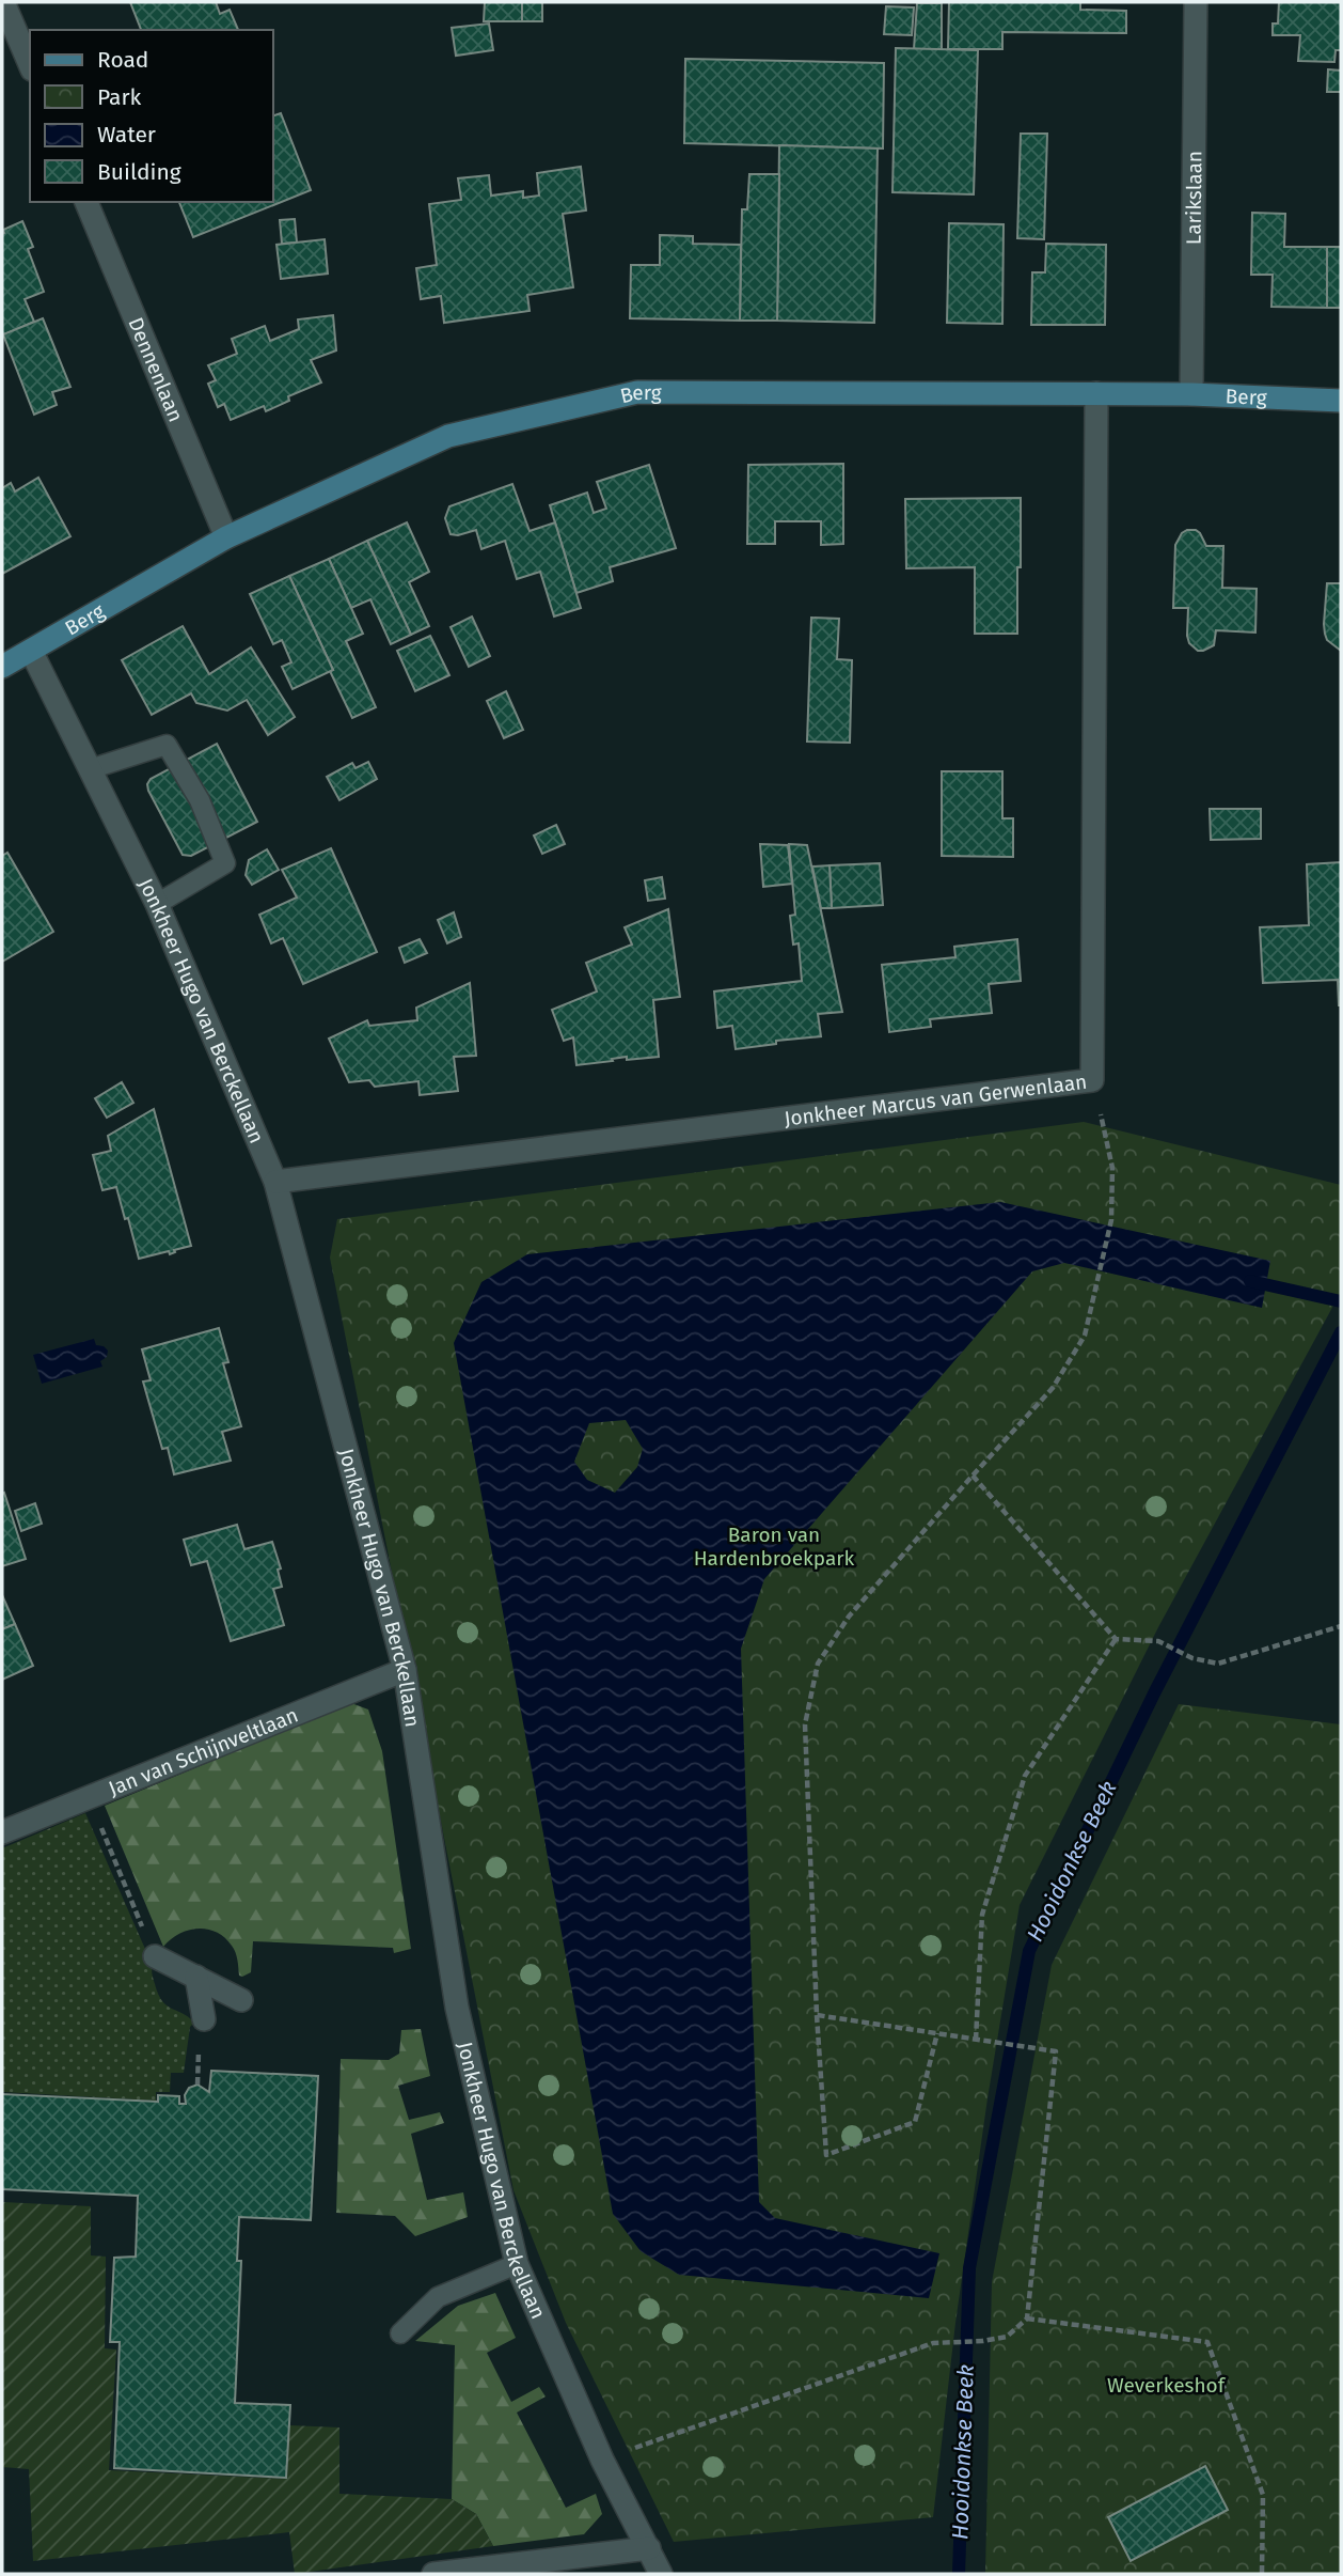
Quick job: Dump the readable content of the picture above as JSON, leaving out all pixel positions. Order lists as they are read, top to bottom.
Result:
{
  "streets": {
    "street": [
      "Larikslaan",
      "Dennenlaan",
      "Berg",
      "Jonkheer Hugo van Berckellaan",
      "Jonkheer Marcus van Gerwenlaan",
      "Jan van Schijnveltlaan"
    ]
  },
  "crossings": [
    ["Larikslaan", "Berg"],
    ["Dennenlaan", "Berg"],
    ["Berg", "Jonkheer Hugo van Berckellaan"],
    ["Berg", "Jonkheer Marcus van Gerwenlaan"],
    ["Jonkheer Hugo van Berckellaan", "Jonkheer Marcus van Gerwenlaan"],
    ["Jonkheer Hugo van Berckellaan", "Jan van Schijnveltlaan"]
  ],
  "water": ["Hooidonkse Beek"],
  "parks": ["Baron van Hardenbroekpark", "Weverkeshof"],
  "legend": [
    "Road",
    "Park",
    "Water",
    "Building"
  ]
}
